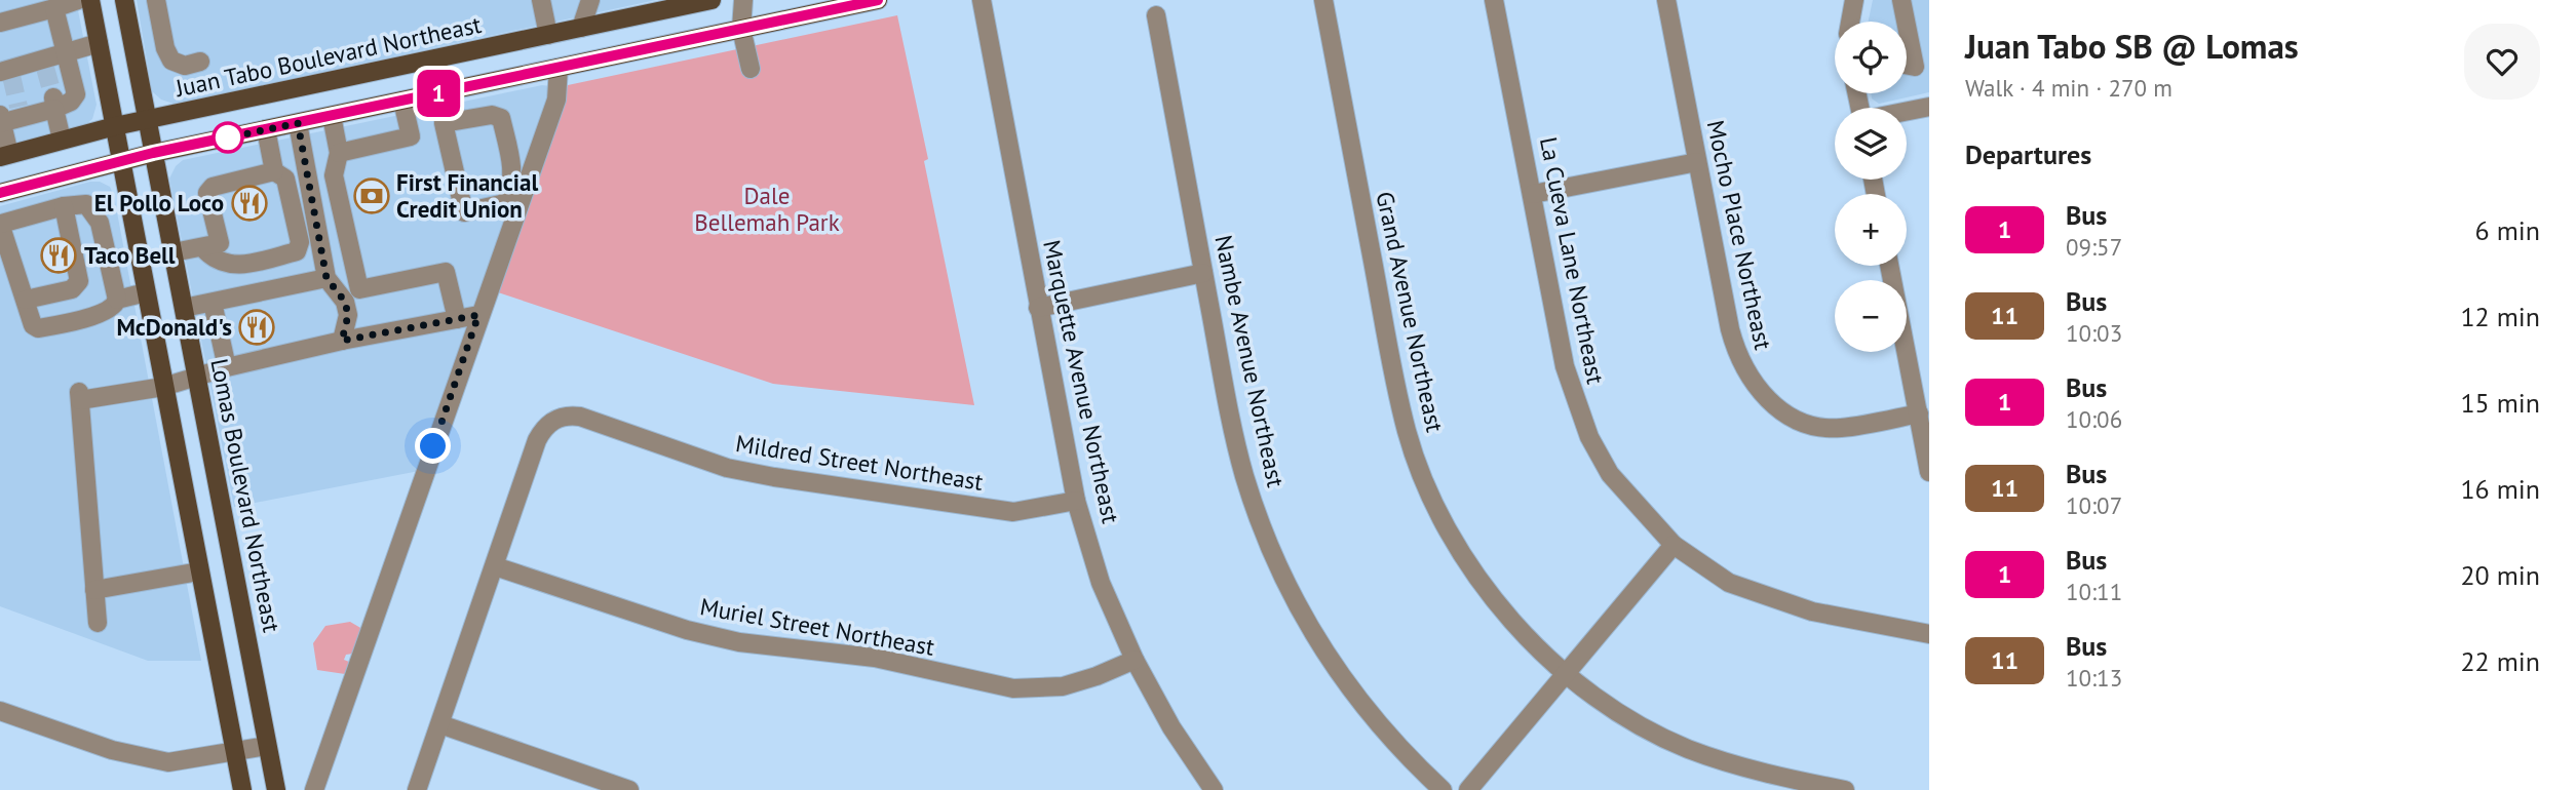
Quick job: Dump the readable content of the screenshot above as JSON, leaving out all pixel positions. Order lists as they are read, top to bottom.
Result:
{
  "streets": {
    "main road": ["Juan Tabo Boulevard Northeast", "Lomas Boulevard Northeast"],
    "street": [
      "Mocho Place Northeast",
      "La Cueva Lane Northeast",
      "Grand Avenue Northeast",
      "Nambe Avenue Northeast",
      "Marquette Avenue Northeast",
      "Mildred Street Northeast",
      "Muriel Street Northeast"
    ]
  },
  "crossings": [
    ["Juan Tabo Boulevard Northeast", "Lomas Boulevard Northeast"],
    ["Marquette Avenue Northeast", "Mildred Street Northeast"],
    ["Marquette Avenue Northeast", "Muriel Street Northeast"],
    ["Mildred Street Northeast", "Muriel Street Northeast"]
  ],
  "parks": ["Dale Bellemah Park"],
  "places": {
    "bank": ["First Financial Credit Union"],
    "restaurant": ["El Pollo Loco", "Taco Bell", "McDonald's"]
  },
  "lines": ["bus line 1"],
  "page": {
    "on_map": "1",
    "heading": [
      ["Juan Tabo SB @ Lomas", "Walk · 4 min · 270 m"],
      "Departures"
    ],
    "map_buttons": ["+", "−"],
    "list": [
      {
        "mark": "1",
        "name": "Bus",
        "note": "09:57",
        "value": "6 min"
      },
      {
        "mark": "11",
        "name": "Bus",
        "note": "10:03",
        "value": "12 min"
      },
      {
        "mark": "1",
        "name": "Bus",
        "note": "10:06",
        "value": "15 min"
      },
      {
        "mark": "11",
        "name": "Bus",
        "note": "10:07",
        "value": "16 min"
      },
      {
        "mark": "1",
        "name": "Bus",
        "note": "10:11",
        "value": "20 min"
      },
      {
        "mark": "11",
        "name": "Bus",
        "note": "10:13",
        "value": "22 min"
      }
    ]
  }
}
